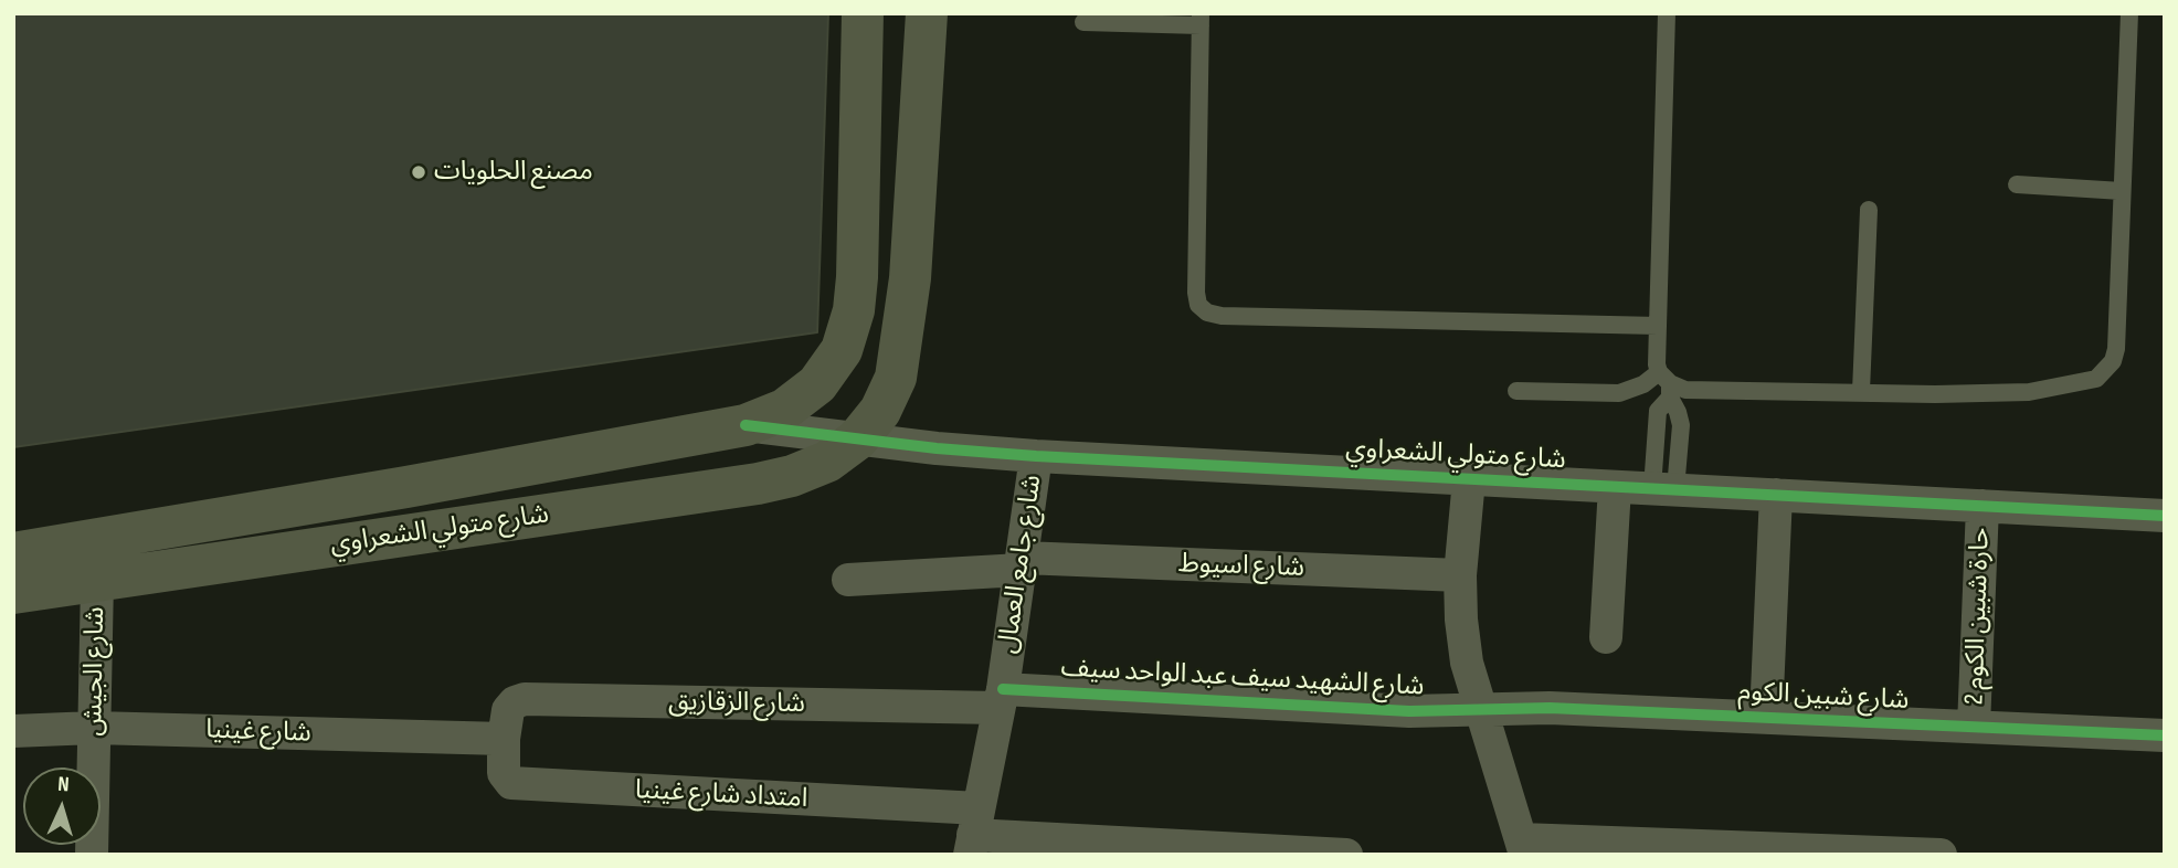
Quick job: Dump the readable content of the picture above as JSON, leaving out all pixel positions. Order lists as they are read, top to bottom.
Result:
{
  "streets": {
    "main road": ["شارع متولي الشعراوي"],
    "street": [
      "شارع جامع العمال",
      "شارع اسيوط",
      "حارة شبين الكوم 2",
      "شارع الجيش",
      "شارع الشهيد سيف عبد الواحد سيف",
      "شارع شبين الكوم",
      "شارع الزقازيق",
      "شارع غينيا",
      "امتداد شارع غينيا"
    ]
  },
  "crossings": [
    ["شارع متولي الشعراوي", "شارع جامع العمال"],
    ["شارع متولي الشعراوي", "حارة شبين الكوم 2"],
    ["شارع متولي الشعراوي", "شارع الجيش"],
    ["شارع جامع العمال", "شارع اسيوط"],
    ["شارع جامع العمال", "شارع الشهيد سيف عبد الواحد سيف"],
    ["شارع جامع العمال", "شارع الزقازيق"],
    ["شارع جامع العمال", "امتداد شارع غينيا"],
    ["حارة شبين الكوم 2", "شارع شبين الكوم"],
    ["شارع الجيش", "شارع غينيا"],
    ["شارع الشهيد سيف عبد الواحد سيف", "شارع شبين الكوم"],
    ["شارع الشهيد سيف عبد الواحد سيف", "شارع الزقازيق"],
    ["شارع الزقازيق", "شارع غينيا"],
    ["شارع الزقازيق", "امتداد شارع غينيا"],
    ["شارع غينيا", "امتداد شارع غينيا"]
  ],
  "places": ["مصنع الحلويات"],
  "north": "top"
}
